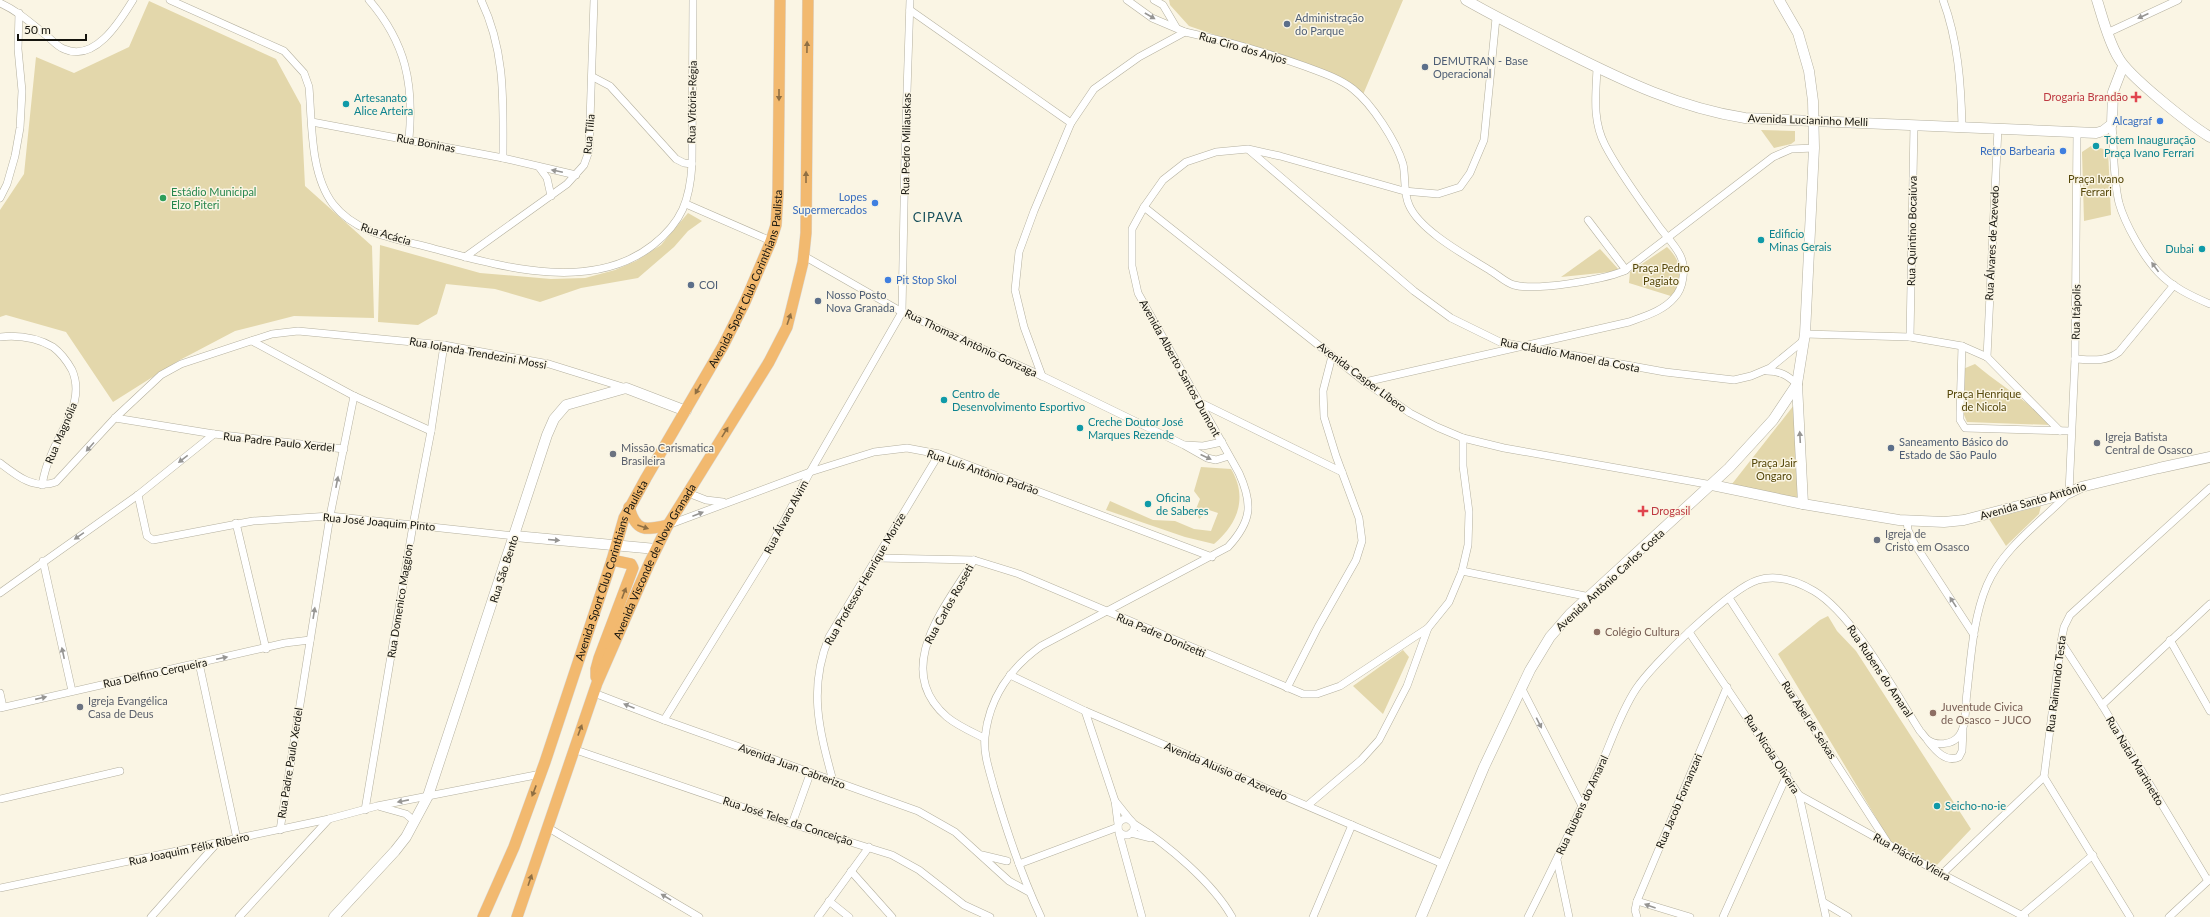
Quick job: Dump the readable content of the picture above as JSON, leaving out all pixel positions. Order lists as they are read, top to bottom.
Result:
{
  "streets": {
    "main road": ["Avenida Sport Club Corinthians Paulista", "Avenida Visconde de Nova Granada"],
    "street": [
      "Rua Ciro dos Anjos",
      "Rua Vitória-Régia",
      "Avenida Lucianinho Melli",
      "Rua Tília",
      "Rua Boninas",
      "Rua Pedro Miliauskas",
      "Rua Quintino Bocaiúva",
      "Rua Acácia",
      "Rua Álvares de Azevedo",
      "Rua Itápolis",
      "Rua Thomaz Antônio Gonzaga",
      "Rua Iolanda Trendezini Mossi",
      "Rua Cláudio Manoel da Costa",
      "Avenida Alberto Santos Dumont",
      "Avenida Casper Líbero",
      "Rua Magnólia",
      "Rua Padre Paulo Xerdel",
      "Rua Luís Antônio Padrão",
      "Avenida Santo Antônio",
      "Rua Álvaro Alvim",
      "Rua José Joaquim Pinto",
      "Rua São Bento",
      "Rua Professor Henrique Morize",
      "Avenida Antônio Carlos Costa",
      "Rua Domenico Maggion",
      "Rua Carlos Rosseti",
      "Rua Padre Donizetti",
      "Rua Rubens do Amaral",
      "Rua Delfino Cerqueira",
      "Rua Raimundo Testa",
      "Rua Abel de Seixas",
      "Rua Nicola Oliveira",
      "Rua Natal Martinetto",
      "Avenida Juan Cabrerizo",
      "Avenida Aluísio de Azevedo",
      "Rua Jacob Fornanzari",
      "Rua José Teles da Conceição",
      "Rua Joaquim Félix Ribeiro",
      "Rua Plácido Vieira"
    ]
  },
  "crossings": [
    ["Rua Ciro dos Anjos", "Rua Thomaz Antônio Gonzaga"],
    ["Rua Ciro dos Anjos", "Avenida Alberto Santos Dumont"],
    ["Rua Vitória-Régia", "Rua Acácia"],
    ["Avenida Lucianinho Melli", "Rua Quintino Bocaiúva"],
    ["Avenida Lucianinho Melli", "Rua Álvares de Azevedo"],
    ["Avenida Lucianinho Melli", "Rua Itápolis"],
    ["Avenida Lucianinho Melli", "Avenida Alberto Santos Dumont"],
    ["Rua Tília", "Rua Boninas"],
    ["Rua Tília", "Rua Acácia"],
    ["Rua Boninas", "Rua Acácia"],
    ["Rua Pedro Miliauskas", "Rua Thomaz Antônio Gonzaga"],
    ["Rua Pedro Miliauskas", "Rua Álvaro Alvim"],
    ["Avenida Sport Club Corinthians Paulista", "Rua José Joaquim Pinto"],
    ["Avenida Sport Club Corinthians Paulista", "Rua Joaquim Félix Ribeiro"],
    ["Rua Itápolis", "Avenida Santo Antônio"],
    ["Rua Thomaz Antônio Gonzaga", "Avenida Alberto Santos Dumont"],
    ["Rua Thomaz Antônio Gonzaga", "Rua Álvaro Alvim"],
    ["Rua Thomaz Antônio Gonzaga", "Avenida Visconde de Nova Granada"],
    ["Rua Iolanda Trendezini Mossi", "Rua São Bento"],
    ["Rua Iolanda Trendezini Mossi", "Rua Domenico Maggion"],
    ["Rua Cláudio Manoel da Costa", "Avenida Alberto Santos Dumont"],
    ["Avenida Alberto Santos Dumont", "Avenida Casper Líbero"],
    ["Avenida Alberto Santos Dumont", "Rua Luís Antônio Padrão"],
    ["Avenida Alberto Santos Dumont", "Rua Carlos Rosseti"],
    ["Avenida Alberto Santos Dumont", "Rua Padre Donizetti"],
    ["Avenida Alberto Santos Dumont", "Avenida Juan Cabrerizo"],
    ["Avenida Alberto Santos Dumont", "Avenida Aluísio de Azevedo"],
    ["Avenida Casper Líbero", "Avenida Santo Antônio"],
    ["Avenida Casper Líbero", "Avenida Antônio Carlos Costa"],
    ["Rua Padre Paulo Xerdel", "Rua José Joaquim Pinto"],
    ["Rua Padre Paulo Xerdel", "Rua Delfino Cerqueira"],
    ["Rua Padre Paulo Xerdel", "Rua Joaquim Félix Ribeiro"],
    ["Rua Luís Antônio Padrão", "Rua Álvaro Alvim"],
    ["Rua Luís Antônio Padrão", "Avenida Visconde de Nova Granada"],
    ["Rua Luís Antônio Padrão", "Rua Professor Henrique Morize"],
    ["Avenida Santo Antônio", "Avenida Antônio Carlos Costa"],
    ["Rua Álvaro Alvim", "Avenida Juan Cabrerizo"],
    ["Rua José Joaquim Pinto", "Avenida Visconde de Nova Granada"],
    ["Rua José Joaquim Pinto", "Rua São Bento"],
    ["Rua José Joaquim Pinto", "Rua Domenico Maggion"],
    ["Avenida Visconde de Nova Granada", "Avenida Juan Cabrerizo"],
    ["Avenida Visconde de Nova Granada", "Rua José Teles da Conceição"],
    ["Rua São Bento", "Rua Joaquim Félix Ribeiro"],
    ["Rua Professor Henrique Morize", "Rua Padre Donizetti"],
    ["Rua Professor Henrique Morize", "Avenida Juan Cabrerizo"],
    ["Avenida Antônio Carlos Costa", "Avenida Aluísio de Azevedo"],
    ["Rua Domenico Maggion", "Rua Joaquim Félix Ribeiro"],
    ["Rua Carlos Rosseti", "Rua Padre Donizetti"],
    ["Rua Rubens do Amaral", "Rua Abel de Seixas"],
    ["Rua Rubens do Amaral", "Rua Nicola Oliveira"],
    ["Rua Raimundo Testa", "Rua Natal Martinetto"],
    ["Rua Abel de Seixas", "Rua Plácido Vieira"],
    ["Rua Nicola Oliveira", "Rua Jacob Fornanzari"],
    ["Rua Nicola Oliveira", "Rua Plácido Vieira"]
  ],
  "one_way": ["Avenida Sport Club Corinthians Paulista", "Avenida Visconde de Nova Granada", "Rua Delfino Cerqueira"],
  "districts": ["CIPAVA"],
  "parks": [
    "Praça Ivano Ferrari",
    "Praça Pedro Pagiato",
    "Praça Henrique de Nicola",
    "Praça Jair Ongaro"
  ],
  "places": {
    "other": [
      "Administração do Parque",
      "DEMUTRAN - Base Operacional",
      "Artesanato Alice Arteira",
      "Alcagraf",
      "Totem Inauguração Praça Ivano Ferrari",
      "Retro Barbearia",
      "Estádio Municipal Elzo Piteri",
      "Lopes Supermercados",
      "Edificio Minas Gerais",
      "Dubai",
      "Pit Stop Skol",
      "COI",
      "Nosso Posto Nova Granada",
      "Centro de Desenvolvimento Esportivo",
      "Creche Doutor José Marques Rezende",
      "Igreja Batista Central de Osasco",
      "Saneamento Básico do Estado de São Paulo",
      "Missão Carismatica Brasileira",
      "Oficina de Saberes",
      "Igreja de Cristo em Osasco",
      "Colégio Cultura",
      "Igreja Evangélica Casa de Deus",
      "Juventude Civica de Osasco – JUCO",
      "Seicho-no-ie"
    ],
    "health": ["Drogaria Brandão", "Drogasil"]
  },
  "scale_bar": "50 m"
}
